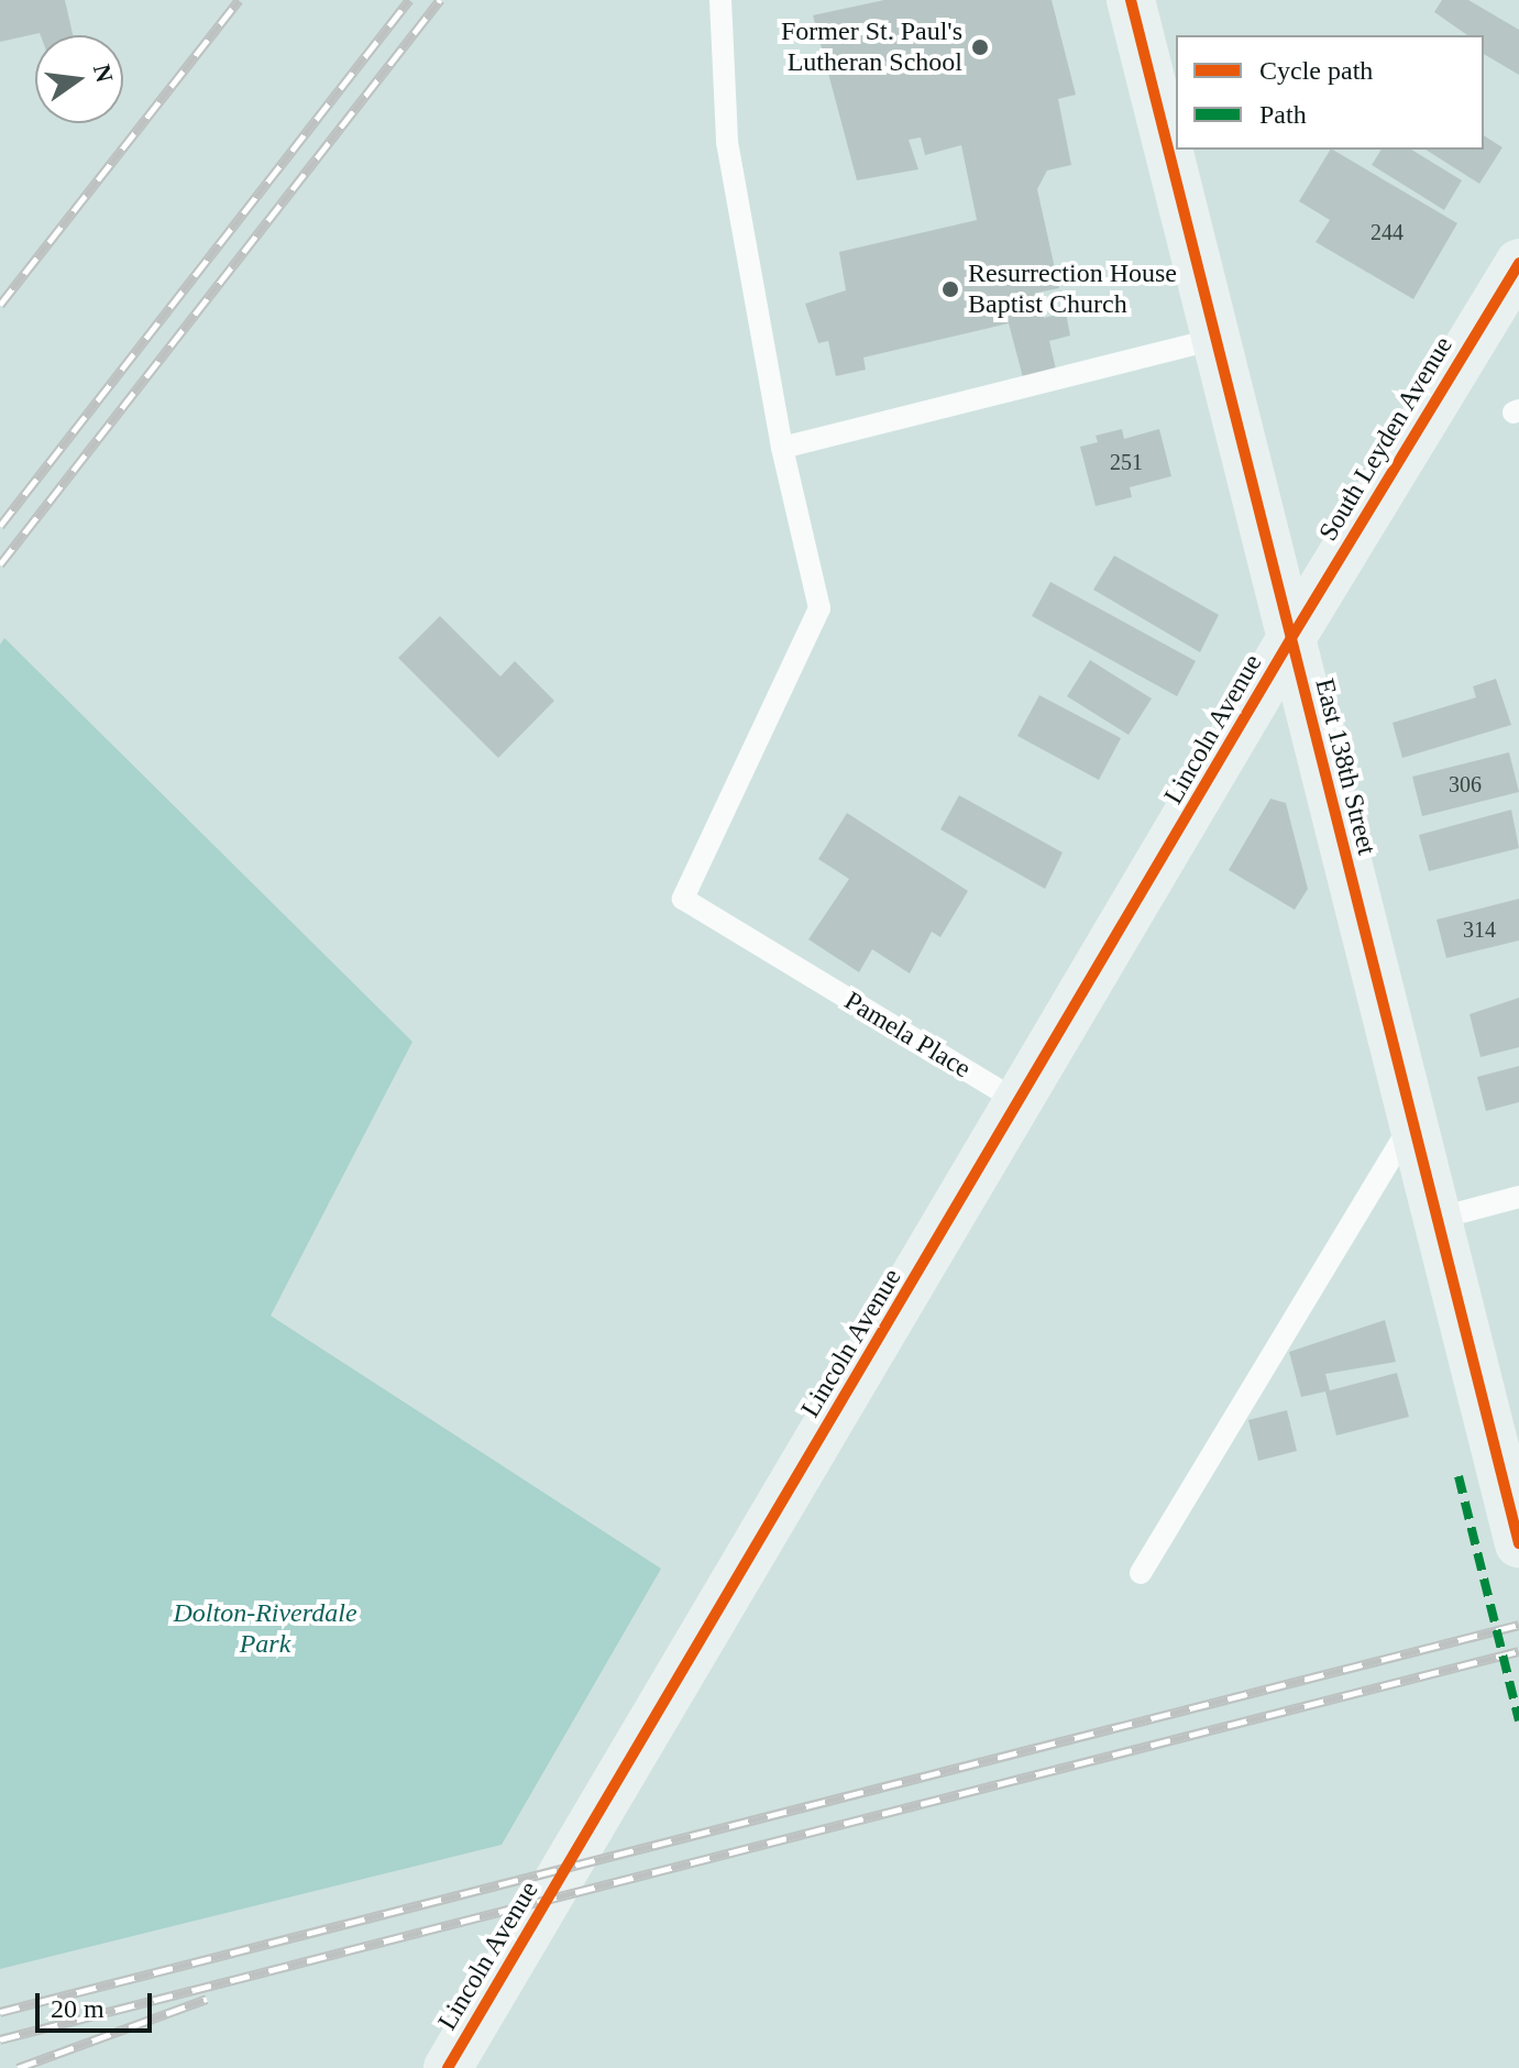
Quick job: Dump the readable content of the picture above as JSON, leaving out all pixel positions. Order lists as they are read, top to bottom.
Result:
{
  "streets": {
    "street": ["South Leyden Avenue", "Lincoln Avenue", "East 138th Street"],
    "lane": ["Pamela Place"]
  },
  "crossings": [
    ["South Leyden Avenue", "Lincoln Avenue"],
    ["South Leyden Avenue", "East 138th Street"],
    ["Lincoln Avenue", "East 138th Street"],
    ["Lincoln Avenue", "Pamela Place"]
  ],
  "parks": ["Dolton-Riverdale Park"],
  "places": ["Former St. Paul's Lutheran School", "Resurrection House Baptist Church"],
  "house_numbers": [
    "244",
    "251",
    "306",
    "314"
  ],
  "legend": ["Cycle path", "Path"],
  "scale_bar": "20 m",
  "north": "right"
}
